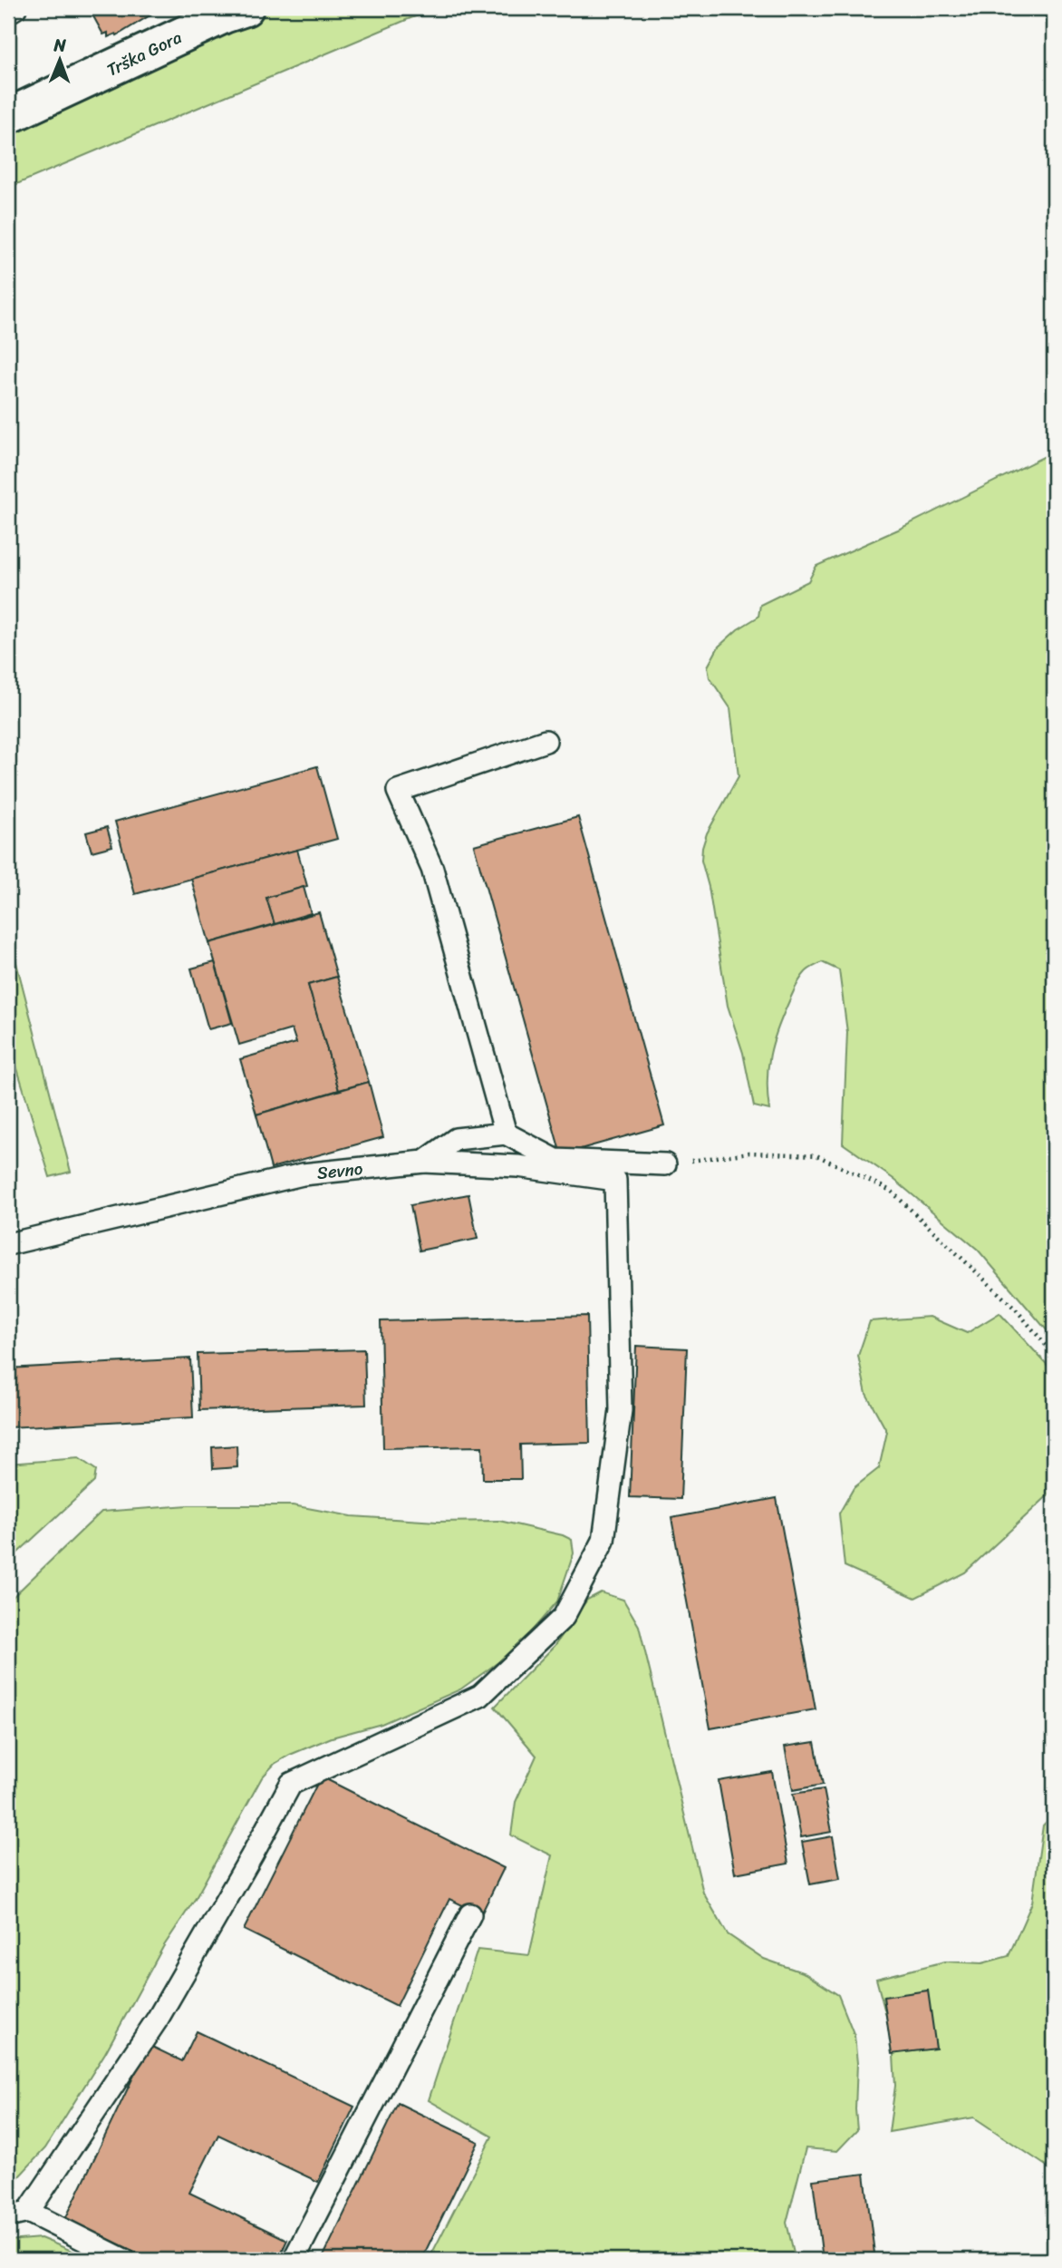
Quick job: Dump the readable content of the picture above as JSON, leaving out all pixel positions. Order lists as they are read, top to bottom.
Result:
{
  "streets": {
    "street": ["Trška Gora"],
    "lane": ["Sevno"]
  },
  "north": "top"
}
